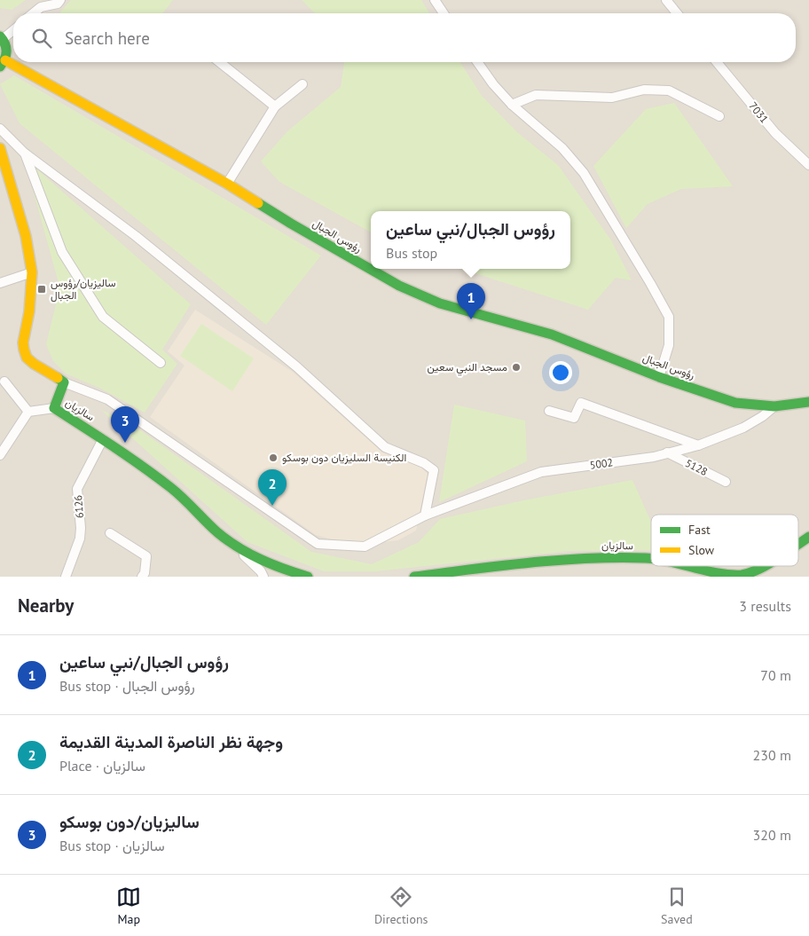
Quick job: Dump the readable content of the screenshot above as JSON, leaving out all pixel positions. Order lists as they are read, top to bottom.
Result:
{
  "streets": {
    "street": [
      "7031",
      "رؤوس الجبال",
      "سالزيان",
      "5002",
      "5128",
      "6126"
    ]
  },
  "crossings": [
    ["رؤوس الجبال", "5002"],
    ["سالزيان", "5002"],
    ["سالزيان", "6126"],
    ["5002", "5128"]
  ],
  "places": {
    "transit": ["ساليزيان/رؤوس الجبال"],
    "other": ["مسجد النبي سعين", "الكنيسة السليزيان دون بوسكو"]
  },
  "legend": ["Fast", "Slow"],
  "page": {
    "search": "Search here",
    "popup": ["رؤوس الجبال/نبي ساعين", "Bus stop"],
    "pins": ["1", "3", "2"],
    "heading": ["Nearby", "3 results"],
    "list": [
      {
        "mark": "1",
        "name": "رؤوس الجبال/نبي ساعين",
        "note": "Bus stop · رؤوس الجبال",
        "value": "70 m"
      },
      {
        "mark": "2",
        "name": "وجهة نظر الناصرة المدينة القديمة",
        "note": "Place · سالزيان",
        "value": "230 m"
      },
      {
        "mark": "3",
        "name": "ساليزيان/دون بوسكو",
        "note": "Bus stop · سالزيان",
        "value": "320 m"
      }
    ],
    "nav": ["Map", "Directions", "Saved"]
  }
}
